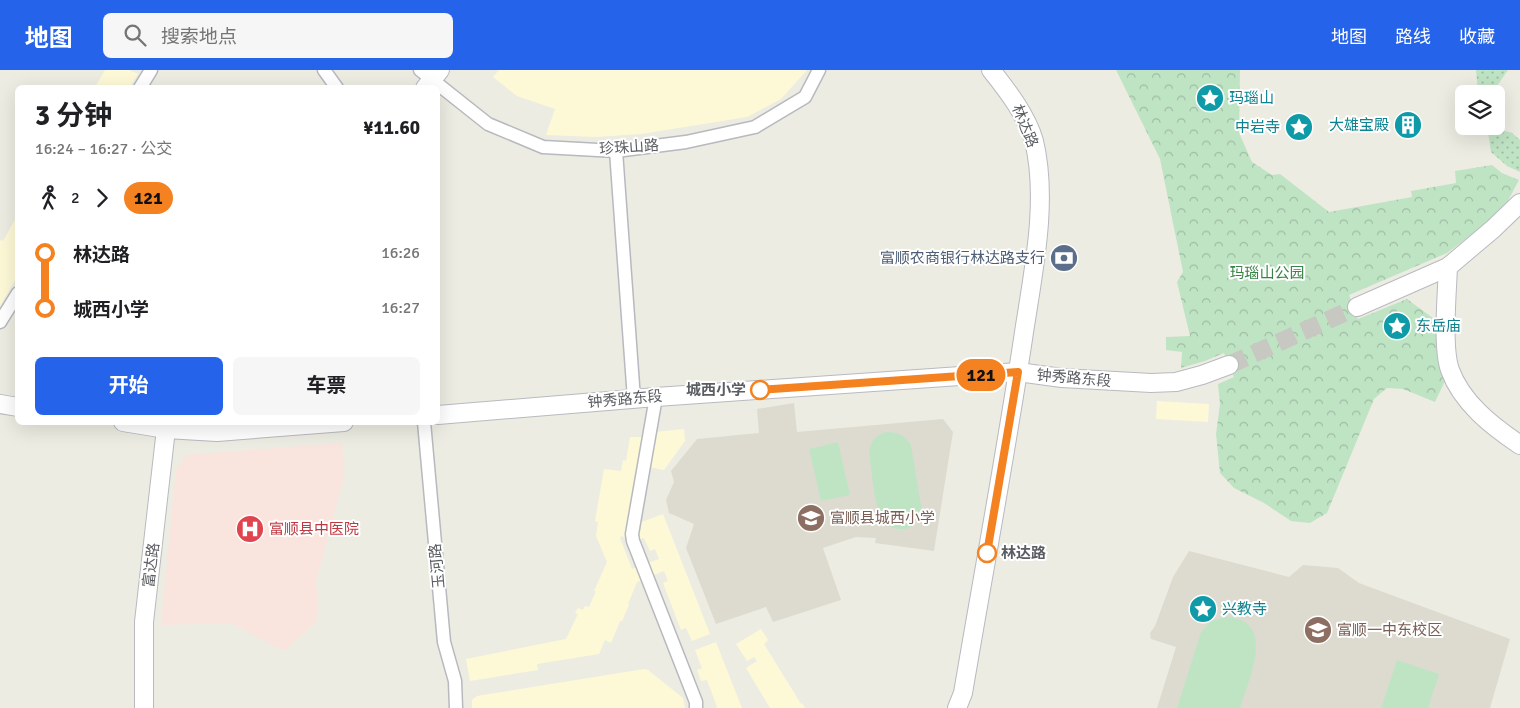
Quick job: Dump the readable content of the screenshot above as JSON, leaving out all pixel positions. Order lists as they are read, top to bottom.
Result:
{
  "streets": {
    "street": [
      "林达路",
      "珍珠山路",
      "钟秀路东段",
      "富达路",
      "玉河路"
    ]
  },
  "crossings": [
    ["林达路", "钟秀路东段"]
  ],
  "parks": ["玛瑙山公园"],
  "places": {
    "place": [
      "玛瑙山",
      "中岩寺",
      "东岳庙",
      "兴教寺"
    ],
    "building": ["大雄宝殿"],
    "bank": ["富顺农商银行林达路支行"],
    "other": ["城西小学", "林达路"],
    "school or university": ["富顺县城西小学", "富顺一中东校区"],
    "hospital": ["富顺县中医院"]
  },
  "lines": ["bus line 121"],
  "page": {
    "header": "地图",
    "search": "搜索地点",
    "nav": ["地图", "路线", "收藏"],
    "on_map": "121",
    "heading": ["3 分钟", "16:24 – 16:27 · 公交", "¥11.60"],
    "legs": ["2", "121"],
    "list": [
      {
        "name": "林达路",
        "value": "16:26"
      },
      {
        "name": "城西小学",
        "value": "16:27"
      }
    ],
    "buttons": ["开始", "车票"]
  }
}
